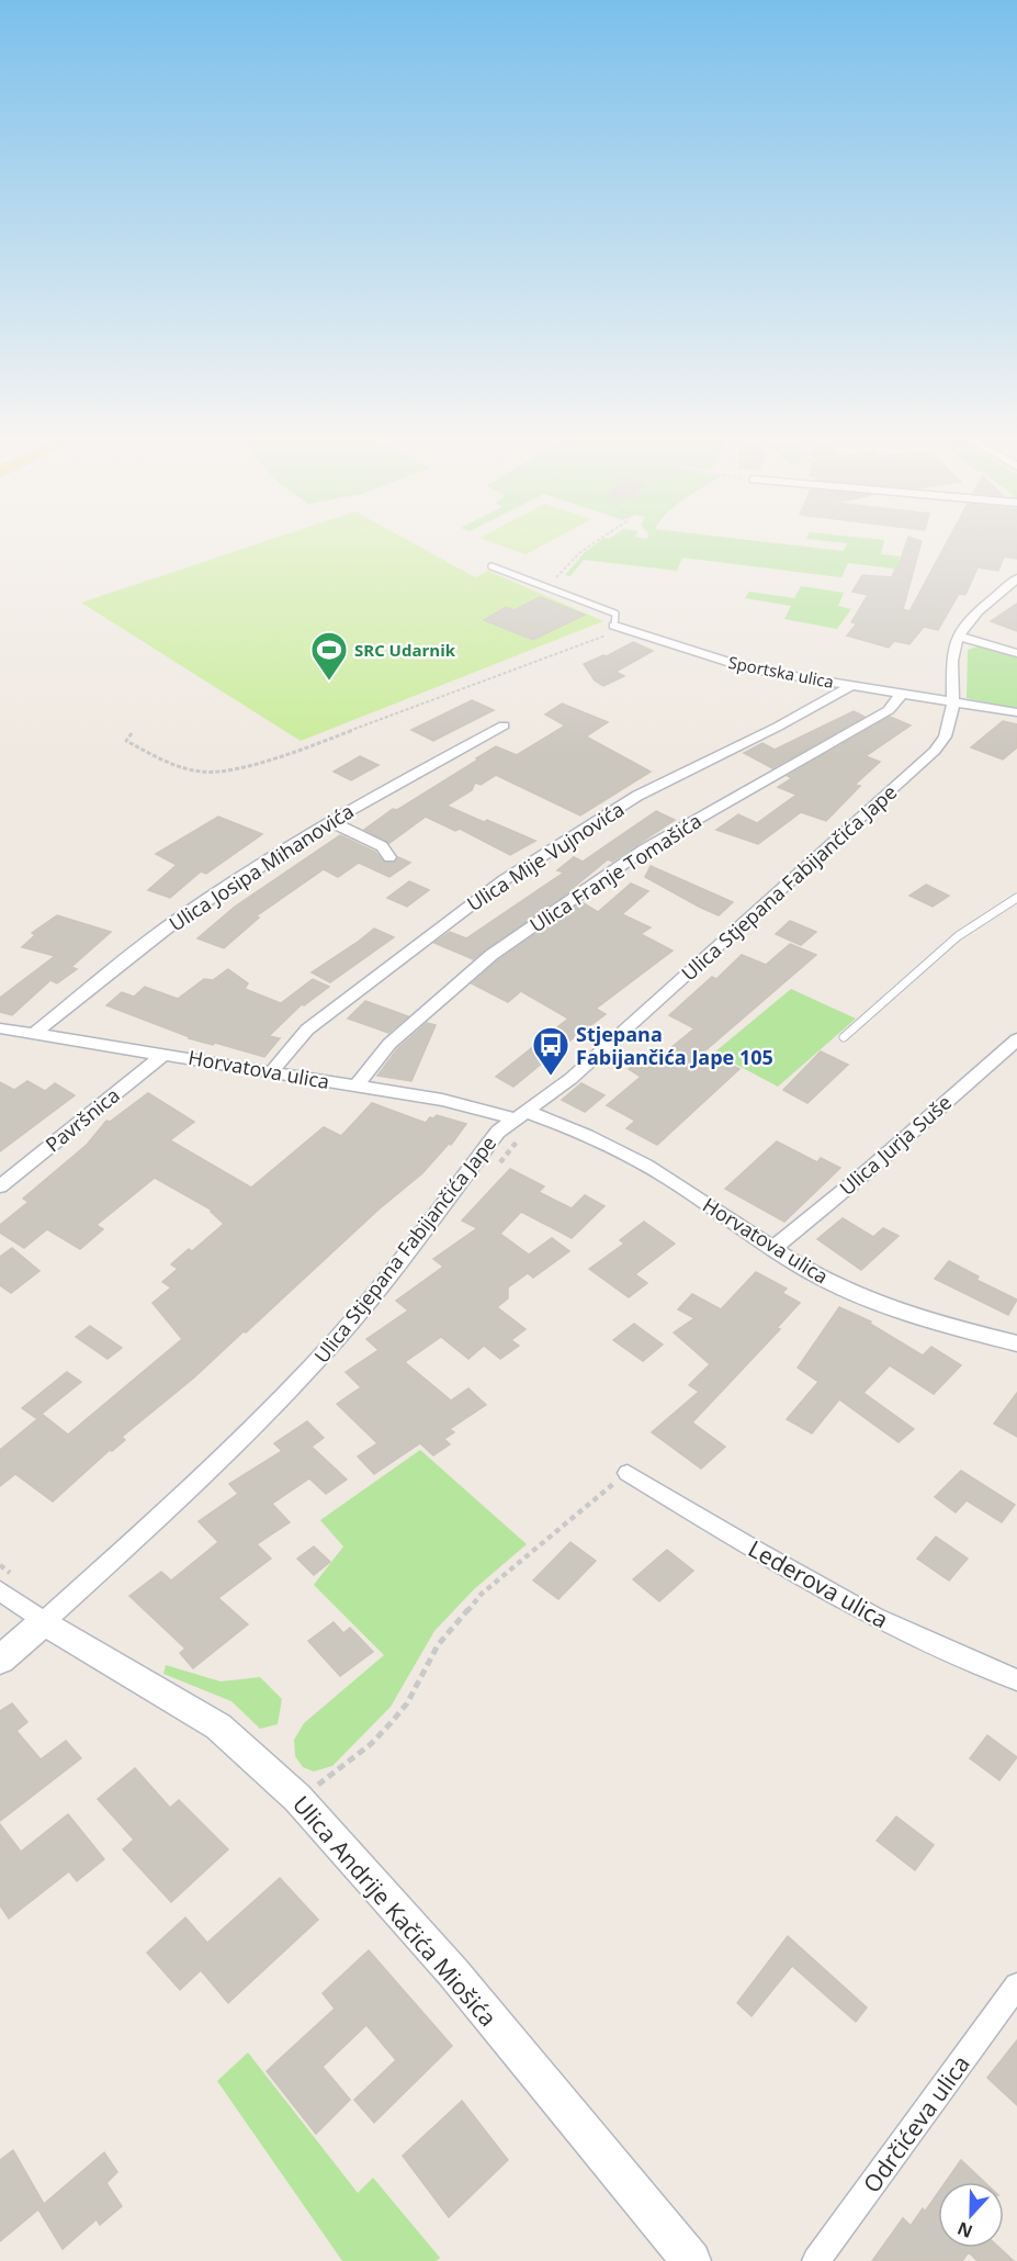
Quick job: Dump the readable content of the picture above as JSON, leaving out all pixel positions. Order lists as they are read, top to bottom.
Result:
{
  "streets": {
    "main road": ["Ulica Stjepana Fabijančića Jape", "Ulica Andrije Kačića Miošića"],
    "street": [
      "Sportska ulica",
      "Ulica Mije Vujnovića",
      "Ulica Josipa Mihanovića",
      "Ulica Franje Tomašića",
      "Horvatova ulica",
      "Pavršnica",
      "Ulica Jurja Suše",
      "Lederova ulica",
      "Odrčićeva ulica"
    ]
  },
  "crossings": [
    ["Sportska ulica", "Ulica Mije Vujnovića"],
    ["Sportska ulica", "Ulica Franje Tomašića"],
    ["Sportska ulica", "Ulica Stjepana Fabijančića Jape"],
    ["Ulica Mije Vujnovića", "Horvatova ulica"],
    ["Ulica Josipa Mihanovića", "Horvatova ulica"],
    ["Ulica Franje Tomašića", "Horvatova ulica"],
    ["Ulica Stjepana Fabijančića Jape", "Horvatova ulica"],
    ["Ulica Stjepana Fabijančića Jape", "Ulica Andrije Kačića Miošića"],
    ["Horvatova ulica", "Pavršnica"],
    ["Horvatova ulica", "Ulica Jurja Suše"]
  ],
  "places": {
    "sports": ["SRC Udarnik"],
    "bus stop": ["Stjepana Fabijančića Jape 105"]
  },
  "north": "bottom"
}
